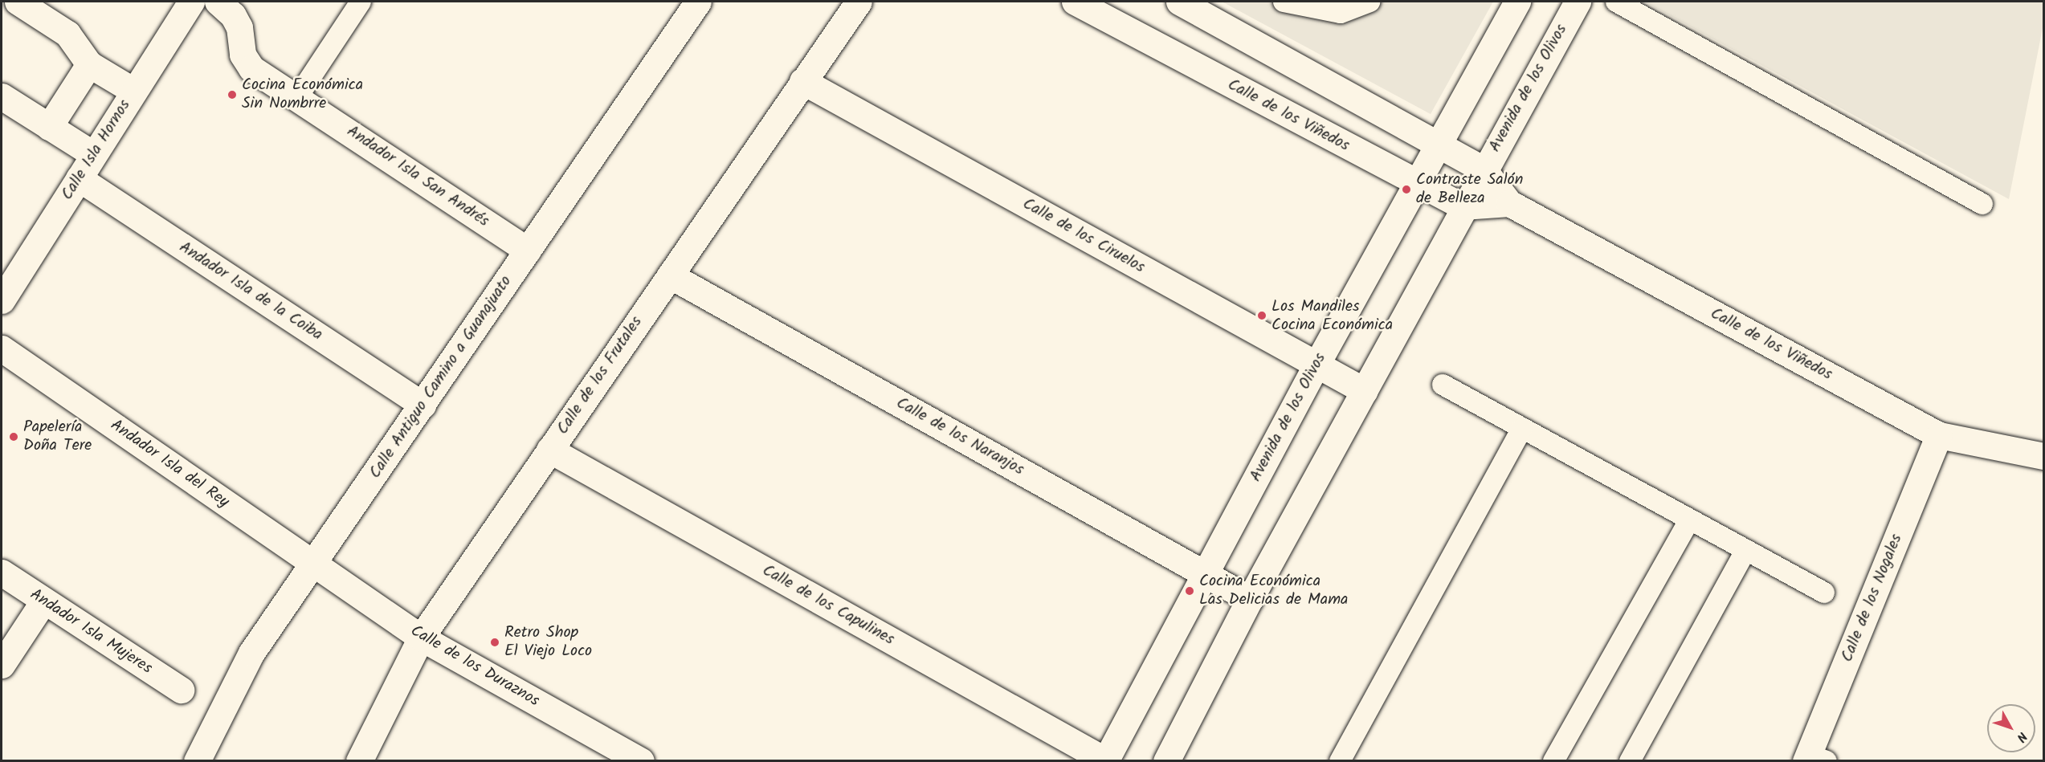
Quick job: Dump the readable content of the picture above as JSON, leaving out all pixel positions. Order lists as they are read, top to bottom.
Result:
{
  "streets": {
    "street": [
      "Avenida de los Olivos",
      "Calle de los Viñedos",
      "Calle Isla Hornos",
      "Andador Isla San Andrés",
      "Calle de los Ciruelos",
      "Andador Isla de la Coiba",
      "Calle de los Frutales",
      "Calle Antiguo Camino a Guanajuato",
      "Calle de los Naranjos",
      "Andador Isla del Rey",
      "Calle de los Nogales",
      "Calle de los Capulines",
      "Andador Isla Mujeres",
      "Calle de los Duraznos"
    ]
  },
  "crossings": [
    ["Avenida de los Olivos", "Calle de los Viñedos"],
    ["Avenida de los Olivos", "Calle de los Ciruelos"],
    ["Avenida de los Olivos", "Calle de los Naranjos"],
    ["Avenida de los Olivos", "Calle de los Capulines"],
    ["Calle de los Viñedos", "Calle de los Nogales"],
    ["Calle Isla Hornos", "Andador Isla de la Coiba"],
    ["Andador Isla San Andrés", "Calle Antiguo Camino a Guanajuato"],
    ["Calle de los Ciruelos", "Calle de los Frutales"],
    ["Andador Isla de la Coiba", "Calle Antiguo Camino a Guanajuato"],
    ["Calle de los Frutales", "Calle de los Naranjos"],
    ["Calle de los Frutales", "Calle de los Capulines"],
    ["Calle de los Frutales", "Calle de los Duraznos"],
    ["Calle Antiguo Camino a Guanajuato", "Andador Isla del Rey"],
    ["Calle Antiguo Camino a Guanajuato", "Calle de los Duraznos"],
    ["Andador Isla del Rey", "Calle de los Duraznos"]
  ],
  "places": [
    "Cocina Económica Sin Nombrre",
    "Contraste Salón de Belleza",
    "Los Mandiles Cocina Económica",
    "Papelería Doña Tere",
    "Cocina Económica Las Delicias de Mama",
    "Retro Shop El Viejo Loco"
  ],
  "north": "bottom right"
}
